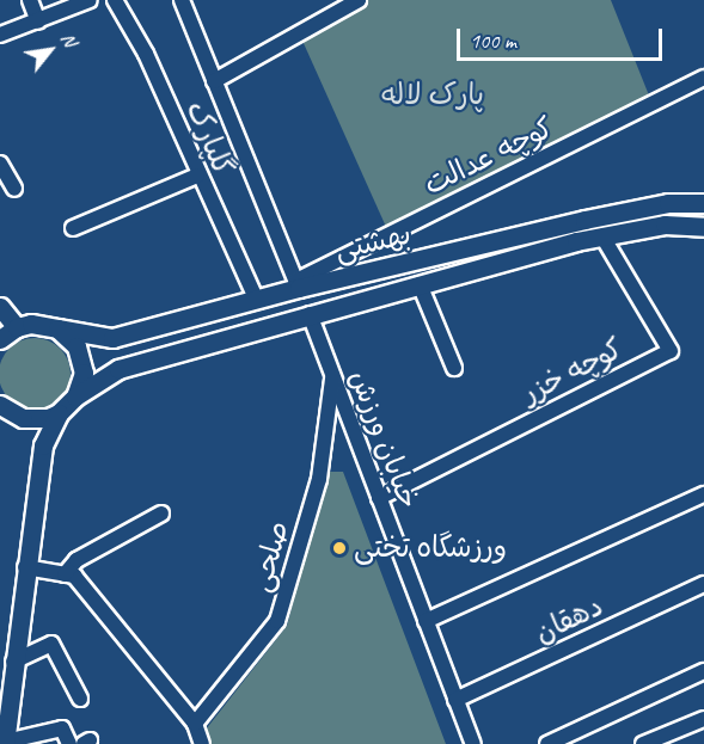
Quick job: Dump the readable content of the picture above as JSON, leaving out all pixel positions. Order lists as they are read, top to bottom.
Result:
{
  "streets": {
    "main road": ["بهشتی"],
    "street": [
      "گلپارک",
      "کوچه عدالت",
      "کوچه خزر",
      "خیابان ورزش",
      "صلحی",
      "دهقان"
    ]
  },
  "crossings": [
    ["گلپارک", "بهشتی"],
    ["کوچه عدالت", "بهشتی"],
    ["بهشتی", "کوچه خزر"],
    ["بهشتی", "خیابان ورزش"],
    ["کوچه خزر", "خیابان ورزش"],
    ["خیابان ورزش", "صلحی"],
    ["خیابان ورزش", "دهقان"]
  ],
  "parks": ["پارک لاله"],
  "places": ["ورزشگاه تختی"],
  "scale_bar": "100 m",
  "north": "top right"
}
